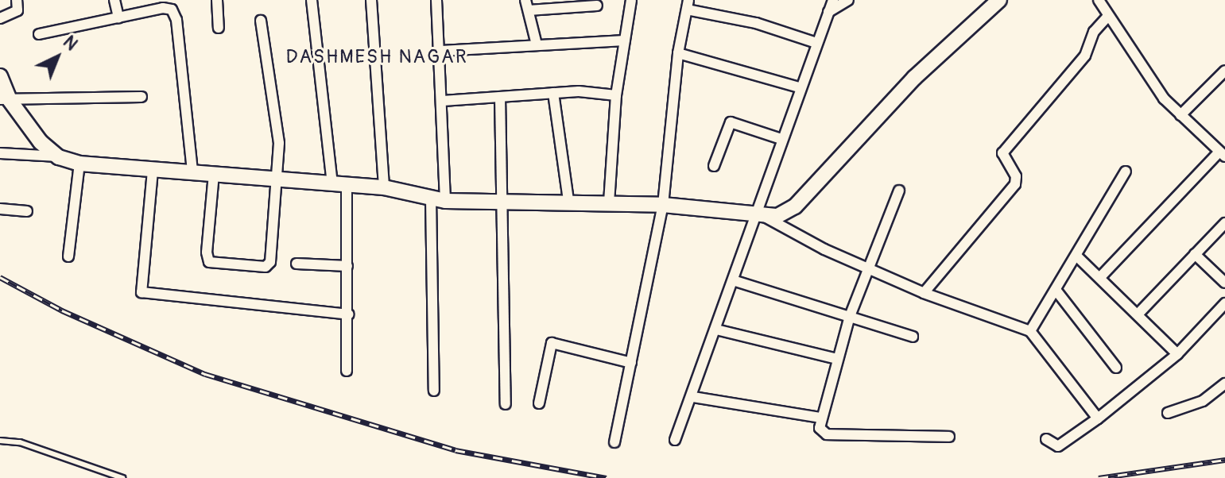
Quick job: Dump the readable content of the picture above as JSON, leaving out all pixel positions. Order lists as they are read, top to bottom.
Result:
{
  "districts": ["DASHMESH NAGAR"],
  "north": "top right"
}
